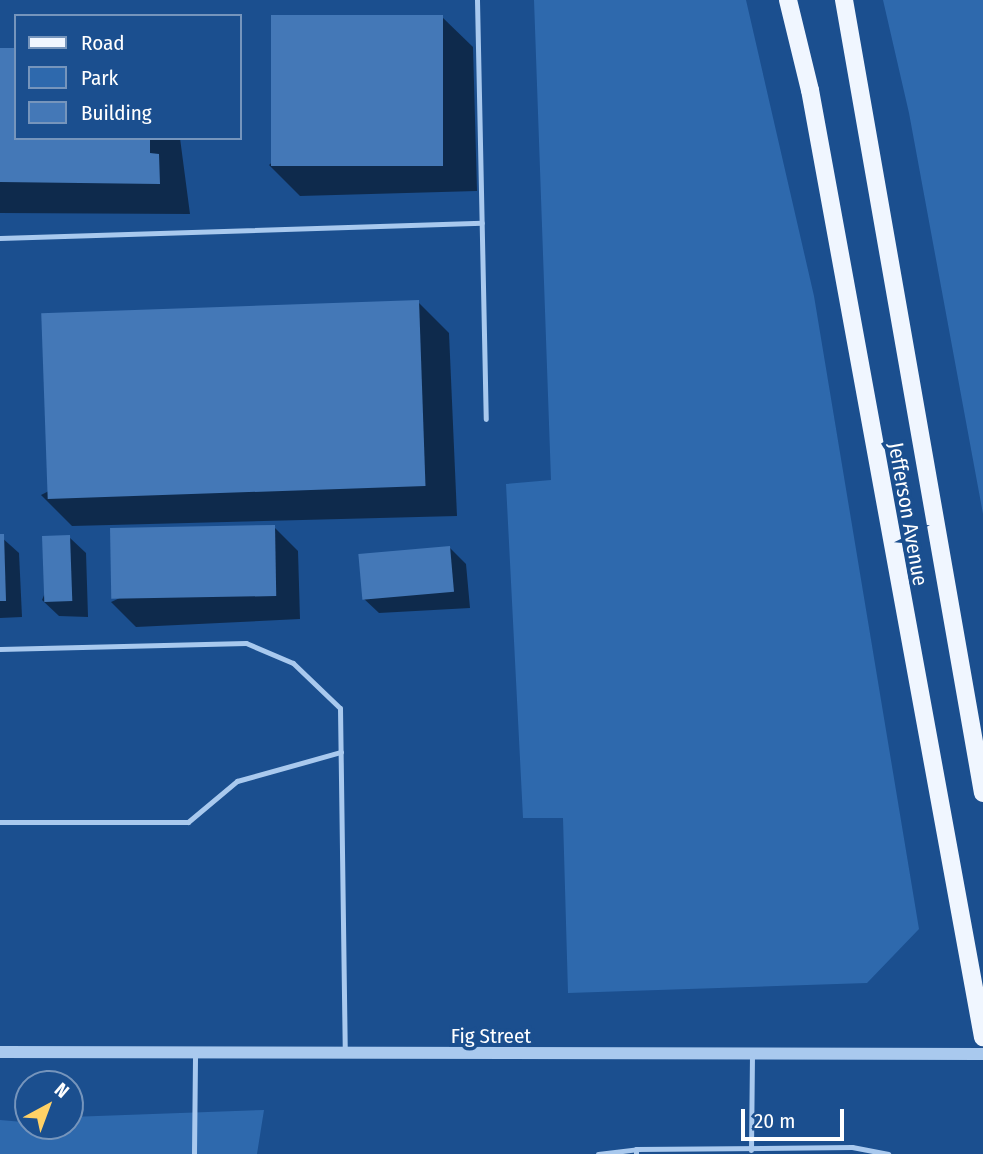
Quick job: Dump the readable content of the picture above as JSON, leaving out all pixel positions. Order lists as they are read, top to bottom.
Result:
{
  "streets": {
    "main road": ["Jefferson Avenue"],
    "street": ["Fig Street"]
  },
  "legend": ["Road", "Park", "Building"],
  "scale_bar": "20 m",
  "north": "top right"
}
